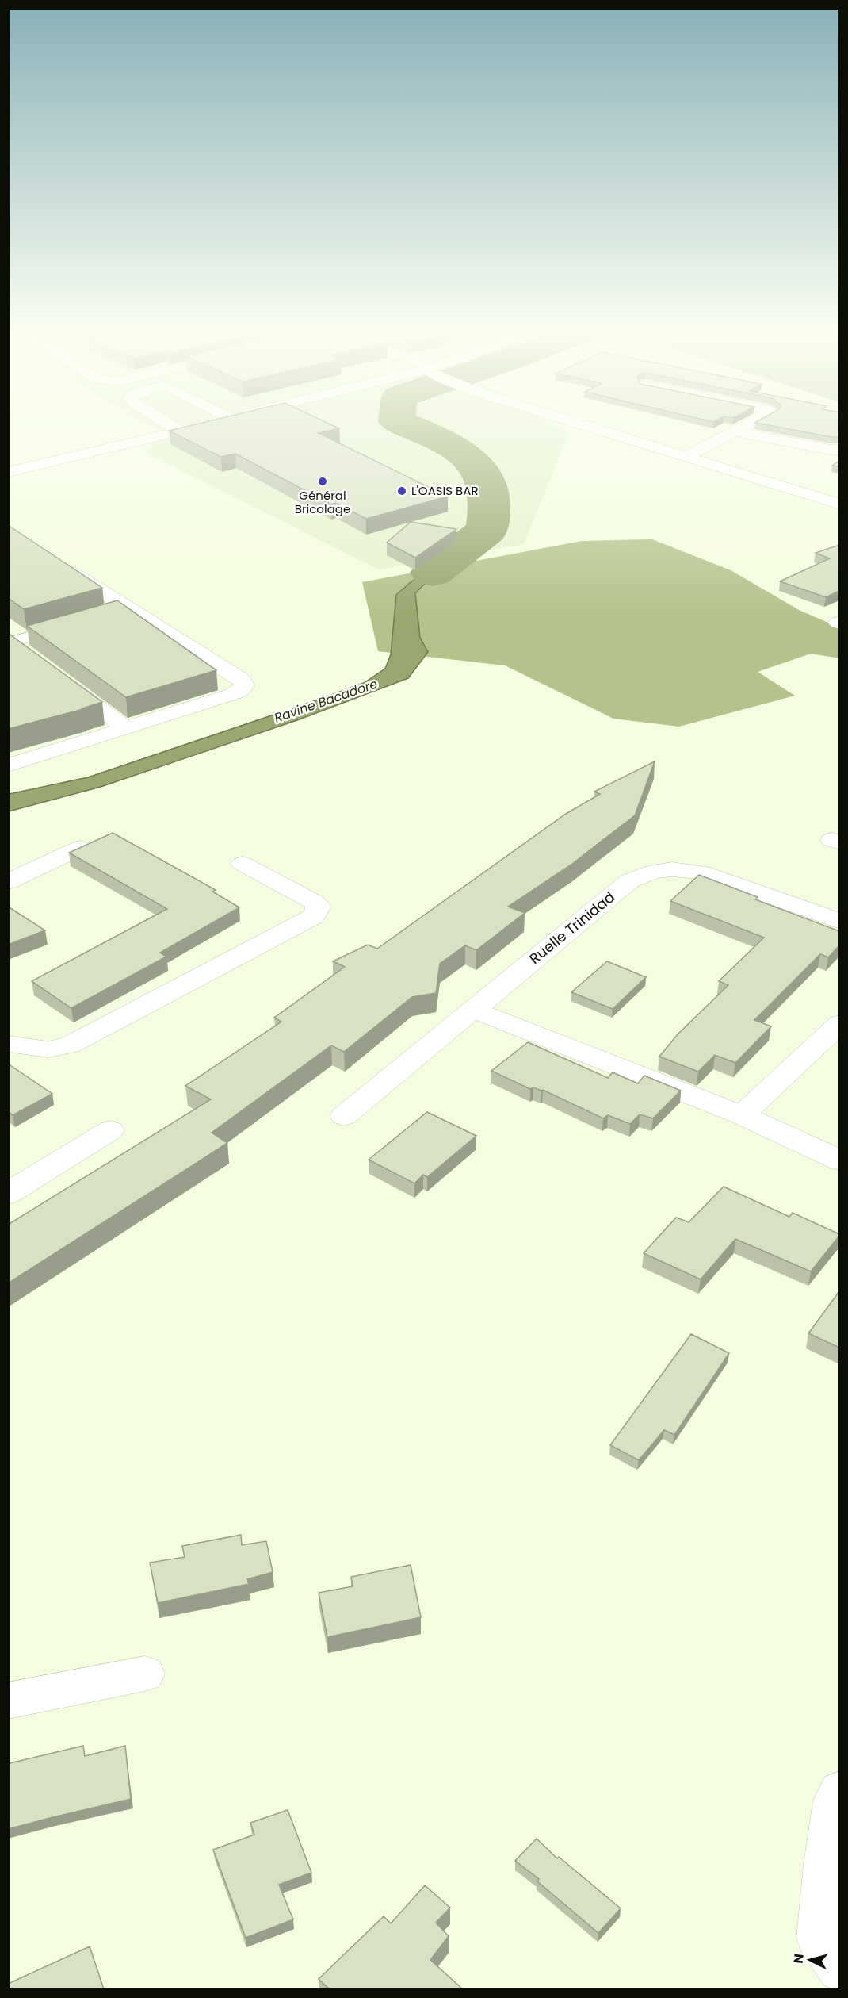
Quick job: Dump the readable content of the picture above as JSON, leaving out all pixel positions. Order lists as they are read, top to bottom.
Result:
{
  "streets": {
    "street": ["Ruelle Trinidad"]
  },
  "water": ["Ravine Bacadore"],
  "places": ["Général Bricolage", "L'OASIS BAR"],
  "north": "left"
}
